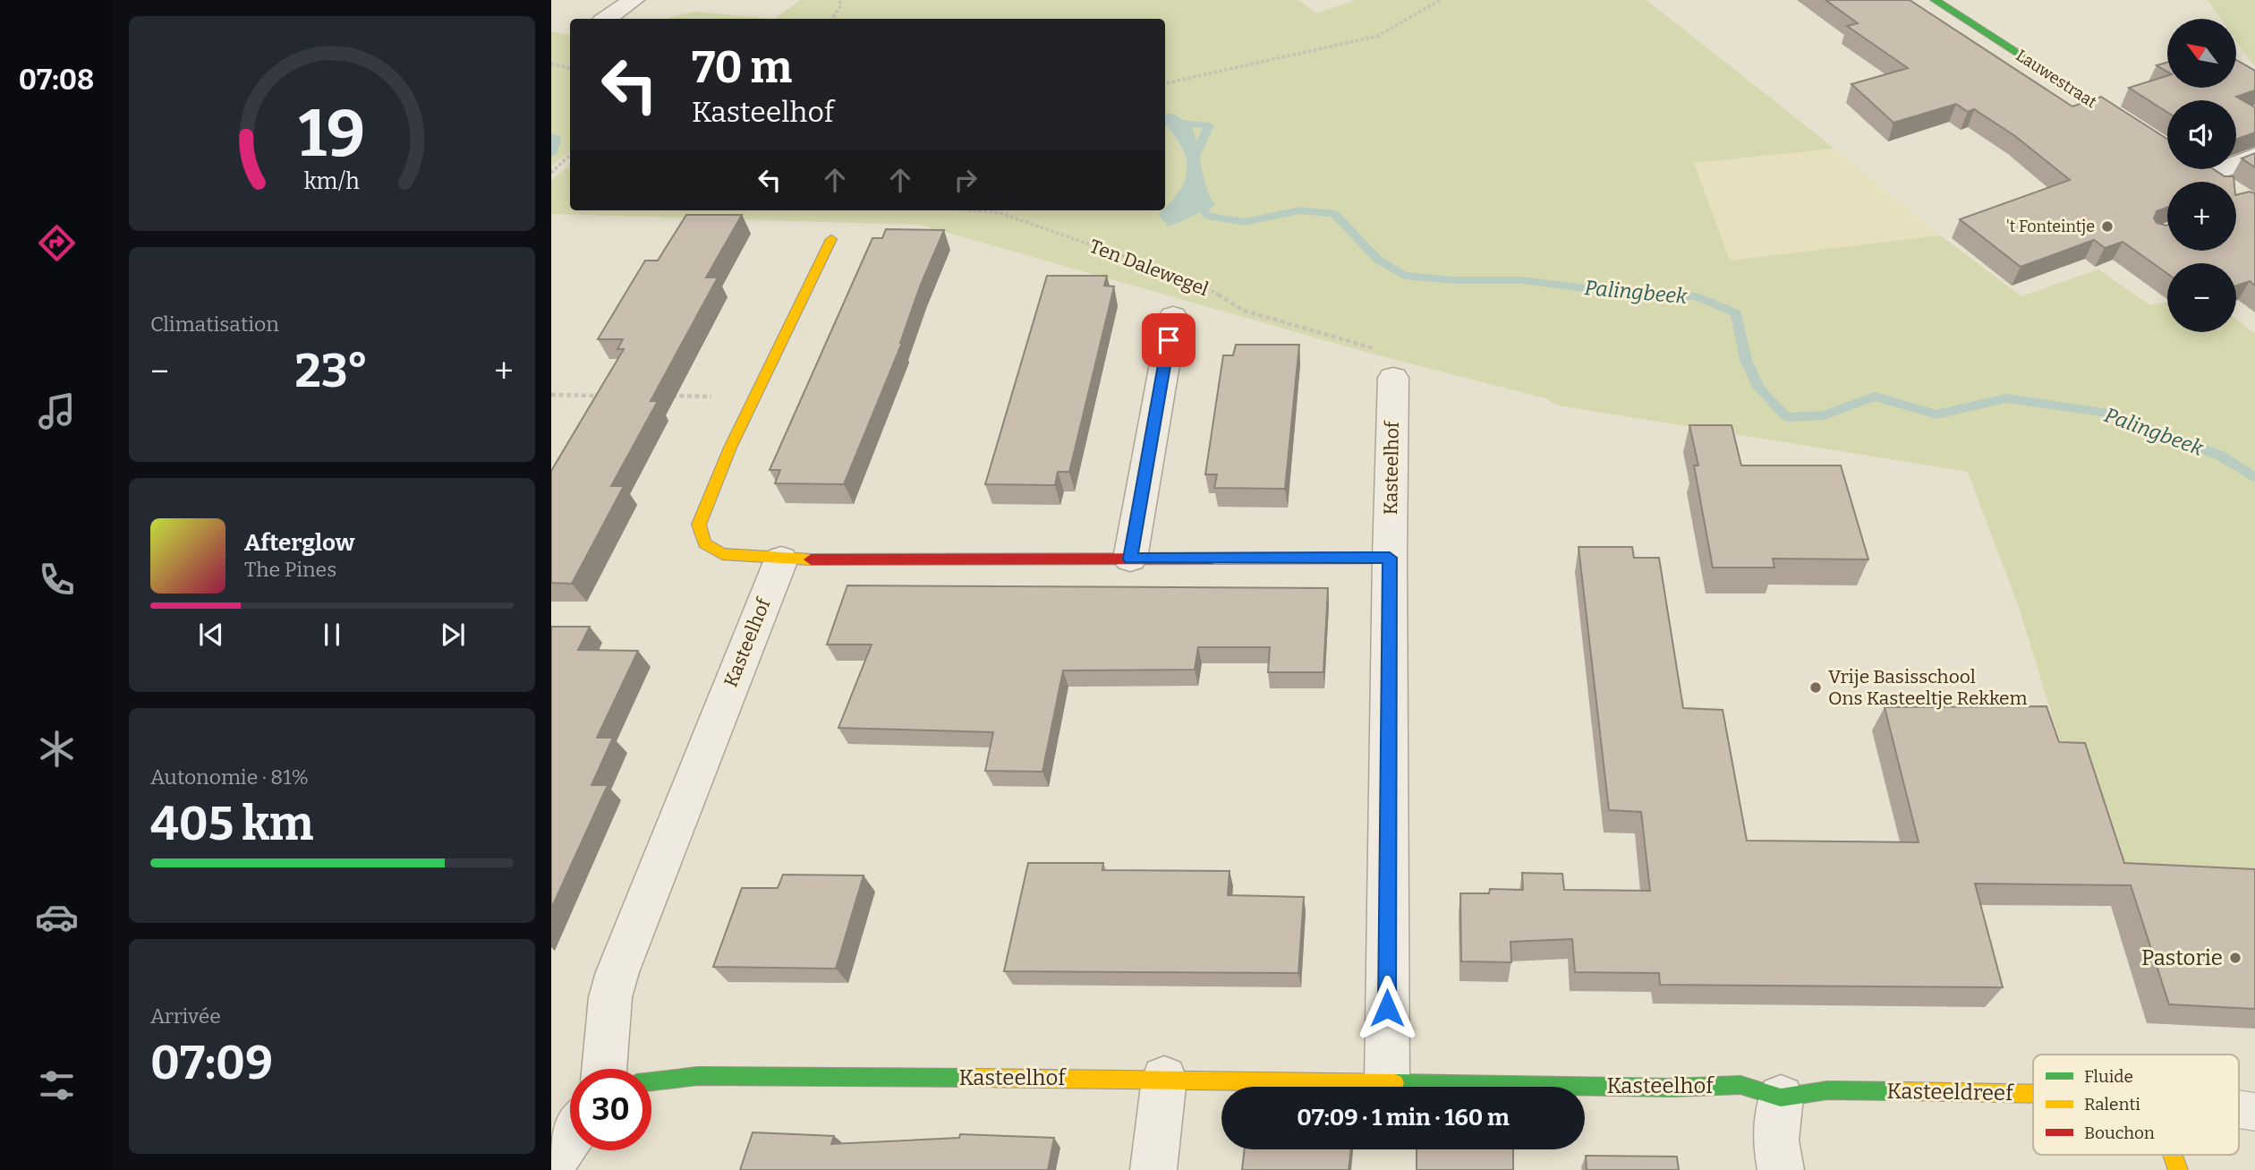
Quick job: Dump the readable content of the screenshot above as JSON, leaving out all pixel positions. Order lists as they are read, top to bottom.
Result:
{
  "streets": {
    "street": ["Lauwestraat", "Kasteelhof", "Kasteeldreef"],
    "path": ["Ten Dalewegel"]
  },
  "crossings": [
    ["Ten Dalewegel", "Kasteelhof"],
    ["Kasteelhof", "Kasteeldreef"]
  ],
  "water": ["Palingbeek"],
  "places": ["'t Fonteintje", "Vrije Basisschool Ons Kasteeltje Rekkem", "Pastorie"],
  "legend": ["Fluide", "Ralenti", "Bouchon"],
  "north": "top left",
  "page": {
    "tabs": "07:08",
    "map_buttons": ["+", "−"],
    "turn": ["70 m", "Kasteelhof"],
    "tile": [
      "Climatisation",
      ["Autonomie · 81%", "405 km"],
      ["Arrivée", "07:09"]
    ],
    "heat": ["−", "23°", "+"],
    "song": ["Afterglow", "The Pines"],
    "limit": "30",
    "trip": "07:09 · 1 min · 160 m",
    "gauge": ["19", "km/h"]
  }
}
